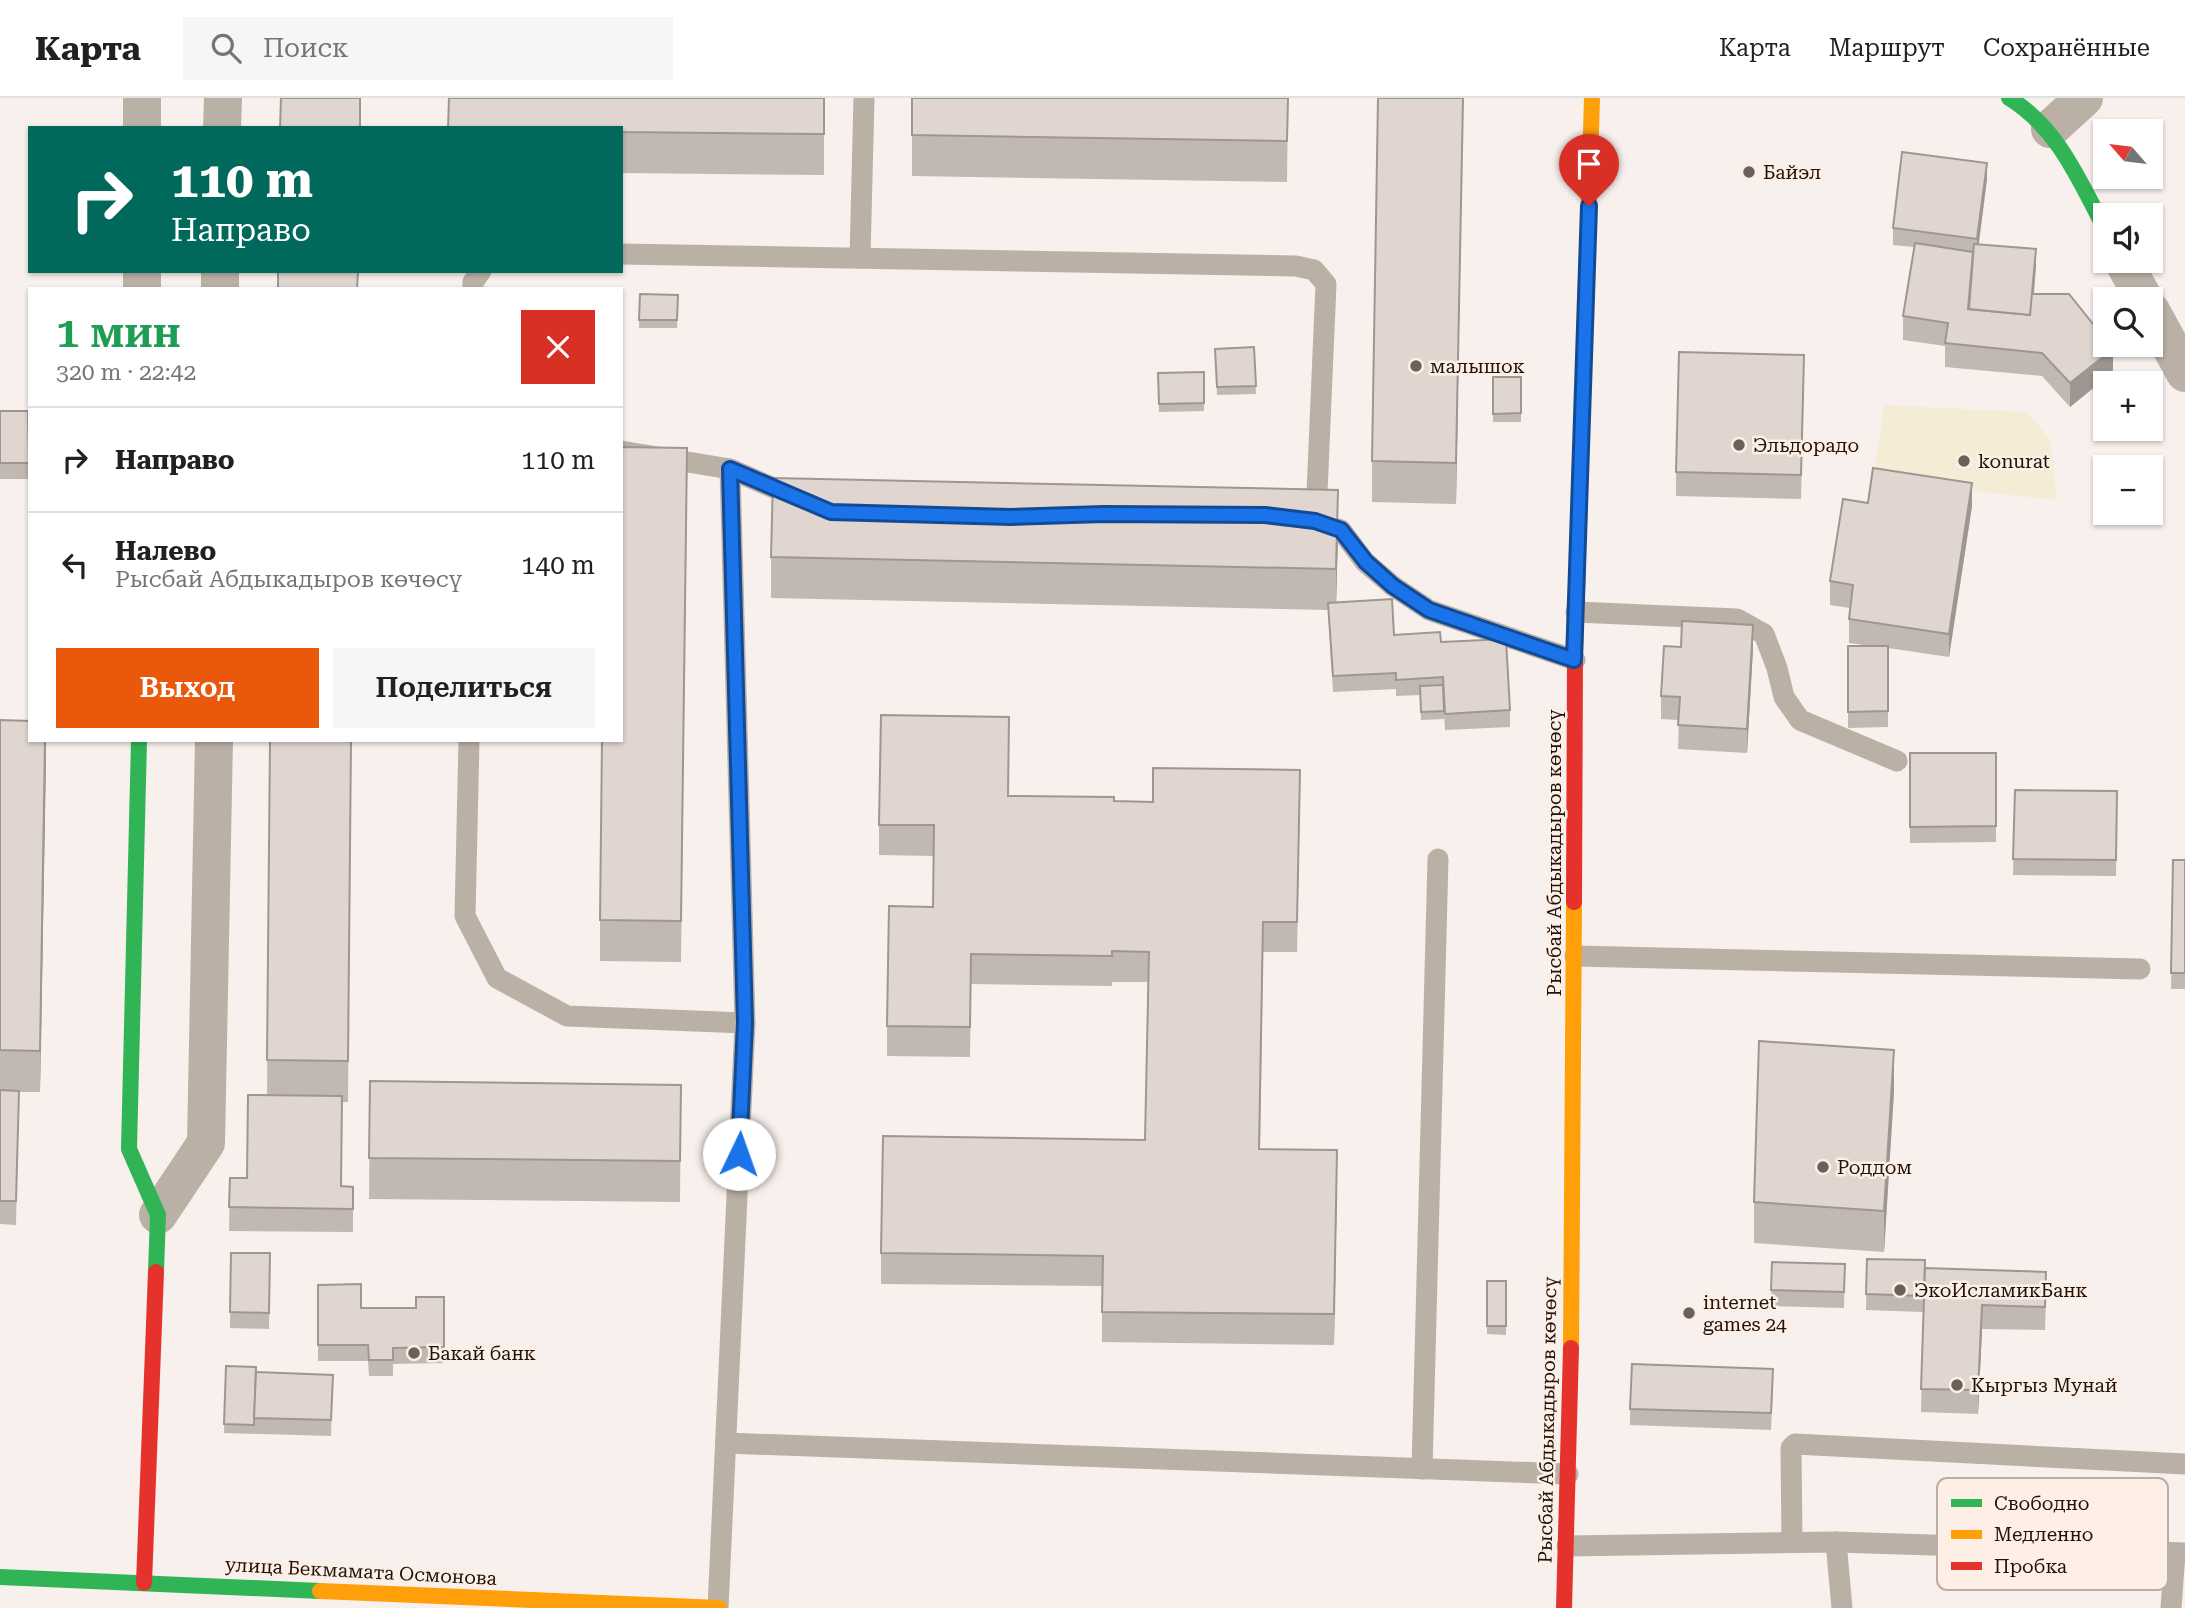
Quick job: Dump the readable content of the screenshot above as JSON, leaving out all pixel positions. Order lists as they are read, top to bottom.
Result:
{
  "streets": {
    "main road": ["Рысбай Абдыкадыров көчөсү", "улица Бекмамата Осмонова"]
  },
  "places": [
    "Байэл",
    "малышок",
    "Эльдорадо",
    "konurat",
    "Роддом",
    "ЭкоИсламикБанк",
    "internet games 24",
    "Бакай банк",
    "Кыргыз Мунай"
  ],
  "legend": ["Свободно", "Медленно", "Пробка"],
  "north": "top left",
  "page": {
    "header": "Карта",
    "search": "Поиск",
    "nav": ["Карта", "Маршрут", "Сохранённые"],
    "map_buttons": ["+", "−"],
    "turn": ["110 m", "Направо"],
    "heading": ["1 мин", "320 m · 22:42"],
    "list": [
      {
        "name": "Направо",
        "value": "110 m"
      },
      {
        "name": "Налево",
        "note": "Рысбай Абдыкадыров көчөсү",
        "value": "140 m"
      }
    ],
    "buttons": ["Выход", "Поделиться"]
  }
}
